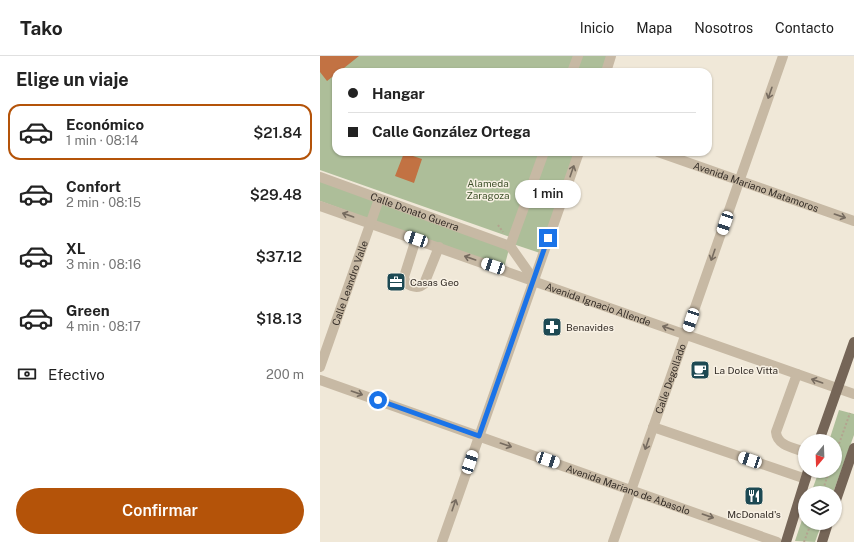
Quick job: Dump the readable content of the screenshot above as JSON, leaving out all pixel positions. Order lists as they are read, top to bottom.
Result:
{
  "streets": {
    "street": [
      "Avenida Mariano Matamoros",
      "Calle Donato Guerra",
      "Calle Leandro Valle",
      "Avenida Ignacio Allende",
      "Calle Degollado",
      "Avenida Mariano de Abasolo"
    ]
  },
  "crossings": [
    ["Avenida Mariano Matamoros", "Calle Degollado"],
    ["Calle Donato Guerra", "Calle Leandro Valle"],
    ["Calle Leandro Valle", "Avenida Ignacio Allende"],
    ["Avenida Ignacio Allende", "Calle Degollado"],
    ["Calle Degollado", "Avenida Mariano de Abasolo"]
  ],
  "one_way": ["Avenida Mariano Matamoros", "Avenida Ignacio Allende", "Calle Degollado"],
  "parks": ["Alameda Zaragoza"],
  "places": {
    "office": ["Casas Geo"],
    "pharmacy": ["Benavides"],
    "cafe": ["La Dolce Vitta"],
    "restaurant": ["McDonald's"]
  },
  "north": "bottom",
  "page": {
    "header": "Tako",
    "nav": [
      "Inicio",
      "Mapa",
      "Nosotros",
      "Contacto"
    ],
    "heading": "Elige un viaje",
    "banner": ["Hangar", "Calle González Ortega"],
    "list": [
      {
        "name": "Económico",
        "note": "1 min · 08:14",
        "value": "$21.84"
      },
      {
        "name": "Confort",
        "note": "2 min · 08:15",
        "value": "$29.48"
      },
      {
        "name": "XL",
        "note": "3 min · 08:16",
        "value": "$37.12"
      },
      {
        "name": "Green",
        "note": "4 min · 08:17",
        "value": "$18.13"
      }
    ],
    "bubble": "1 min",
    "pay": ["Efectivo", "200 m"],
    "buttons": "Confirmar"
  }
}
